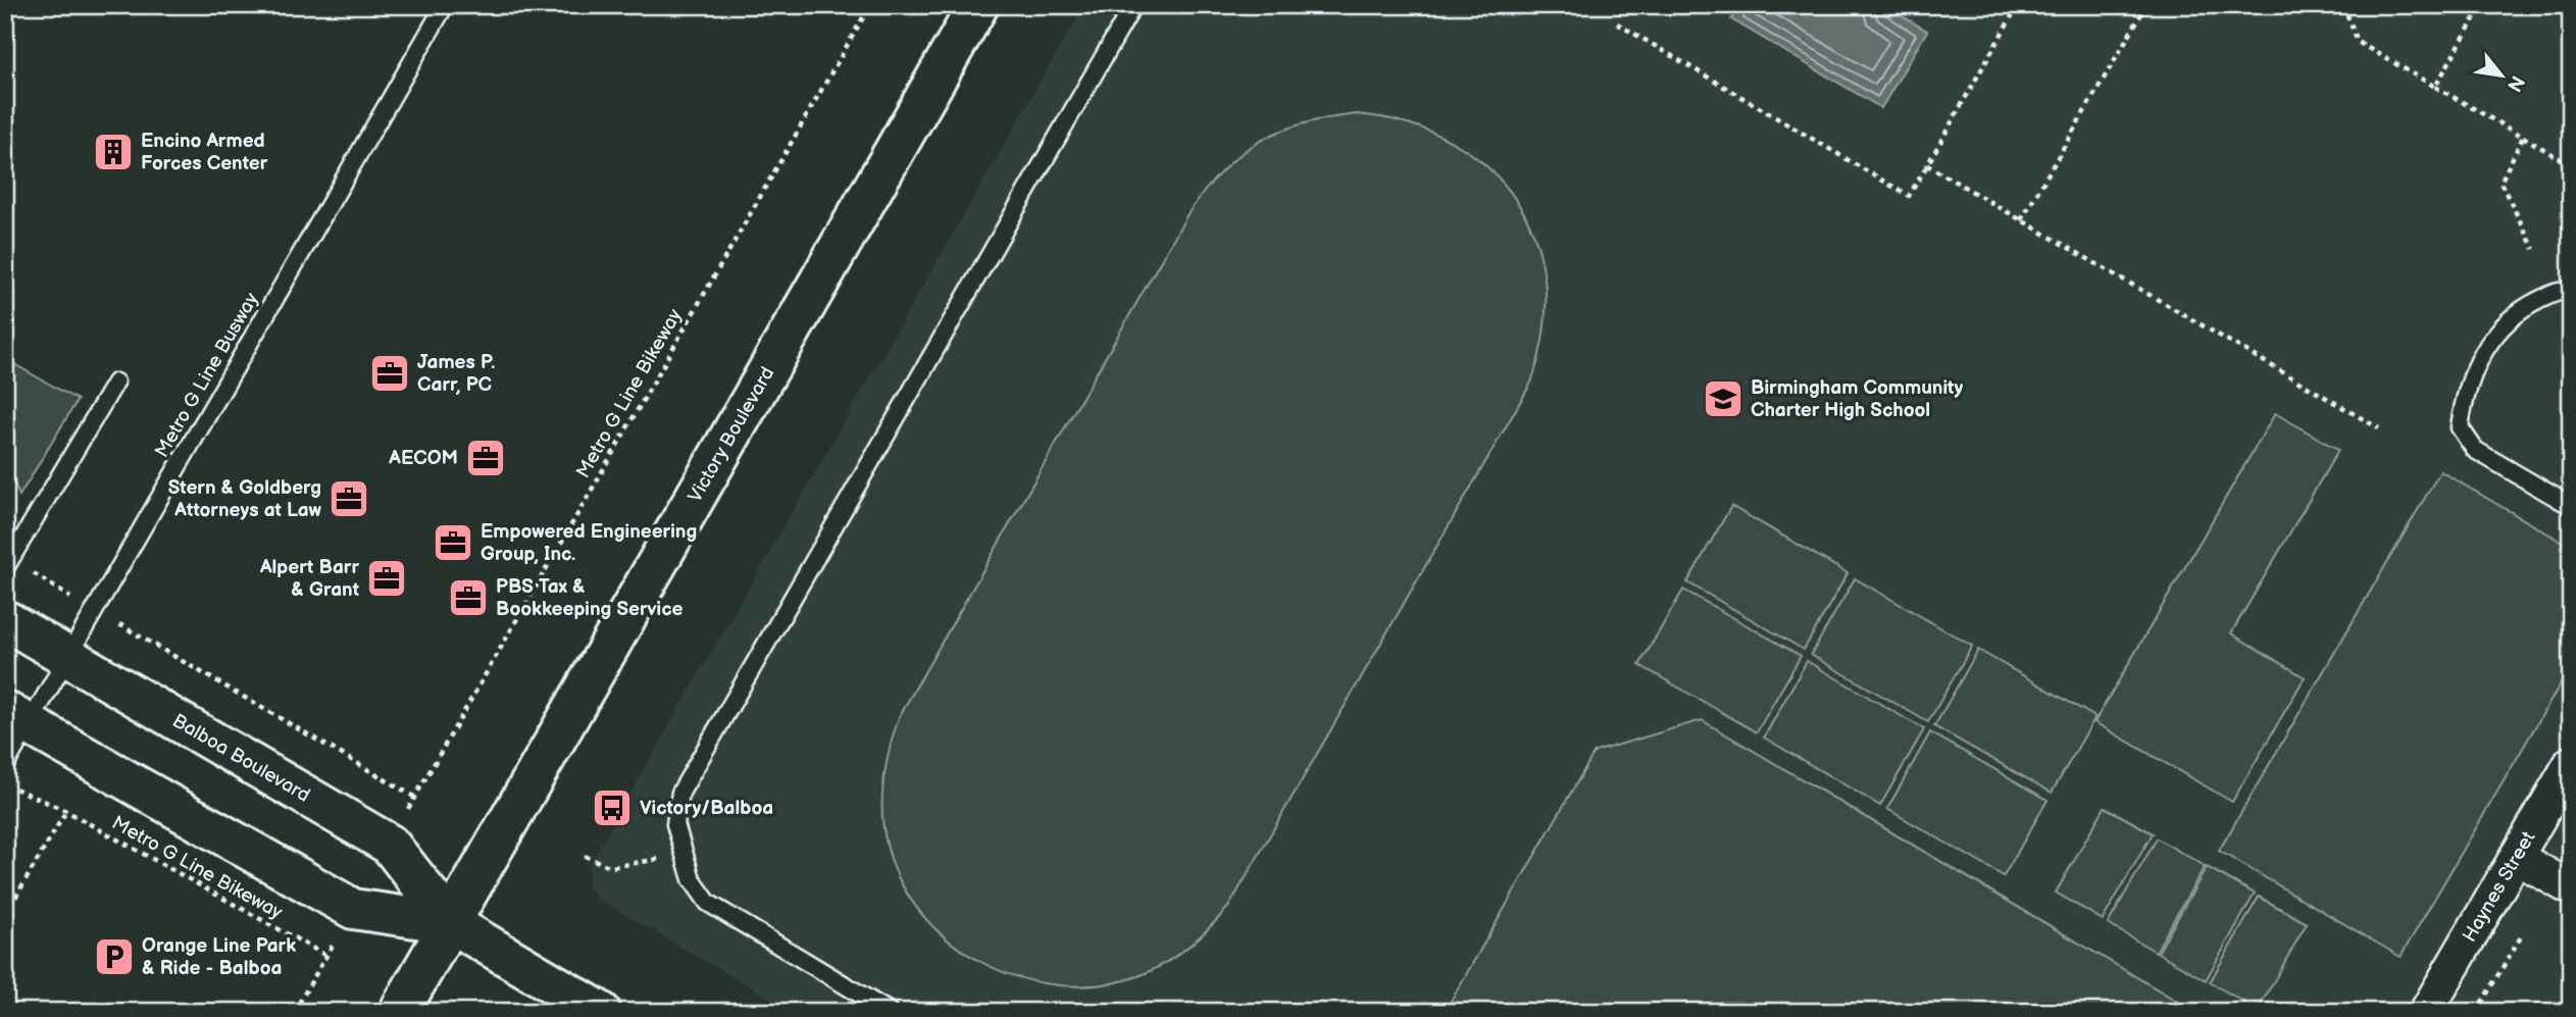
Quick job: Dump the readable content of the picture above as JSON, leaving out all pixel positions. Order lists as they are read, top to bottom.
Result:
{
  "streets": {
    "main road": ["Victory Boulevard", "Balboa Boulevard"],
    "street": ["Haynes Street"],
    "lane": ["Metro G Line Busway"],
    "path": ["Metro G Line Bikeway"]
  },
  "crossings": [
    ["Metro G Line Busway", "Balboa Boulevard"],
    ["Victory Boulevard", "Balboa Boulevard"]
  ],
  "places": {
    "building": ["Encino Armed Forces Center"],
    "office": [
      "James P. Carr, PC",
      "AECOM",
      "Stern & Goldberg Attorneys at Law",
      "Empowered Engineering Group, Inc.",
      "Alpert Barr & Grant",
      "PBS Tax & Bookkeeping Service"
    ],
    "school or university": ["Birmingham Community Charter High School"],
    "bus stop": ["Victory/Balboa"],
    "parking": ["Orange Line Park & Ride - Balboa"]
  },
  "north": "bottom right"
}
